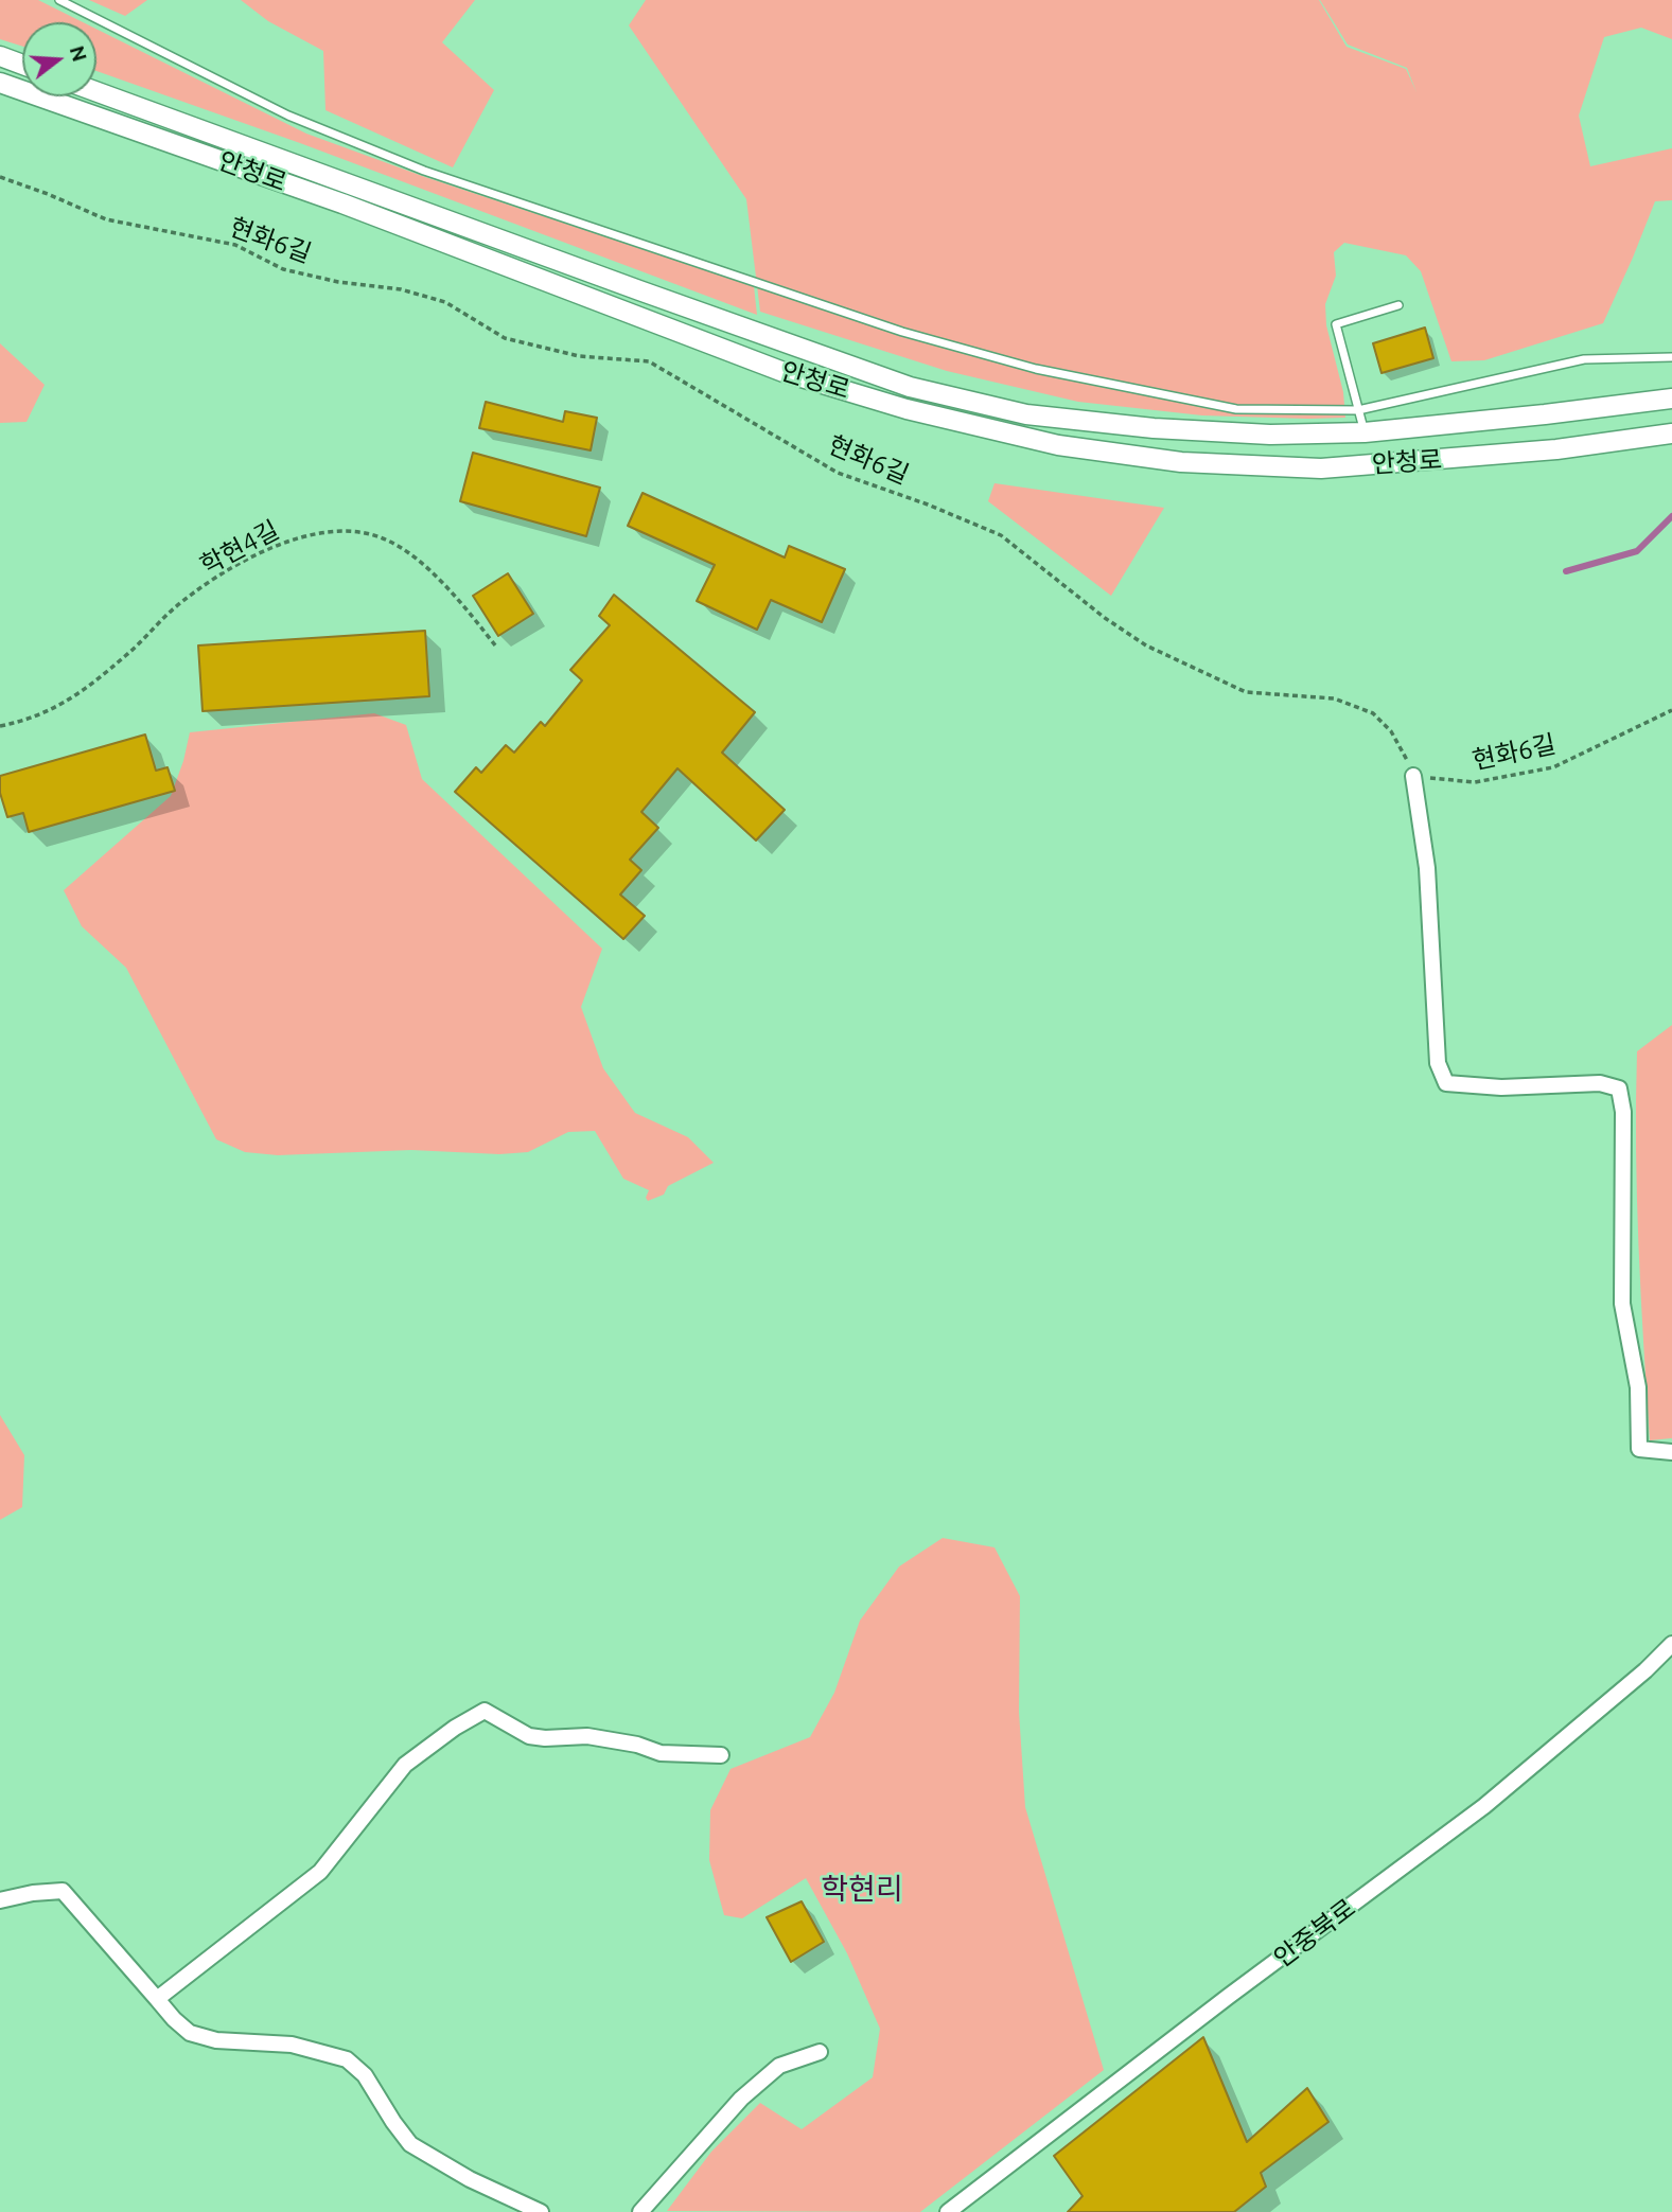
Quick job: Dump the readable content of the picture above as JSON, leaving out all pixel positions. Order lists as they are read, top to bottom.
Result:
{
  "streets": {
    "street": ["안청로", "안중북로"],
    "path": ["현화6길", "학현4길"]
  },
  "districts": ["학현리"],
  "north": "right"
}
